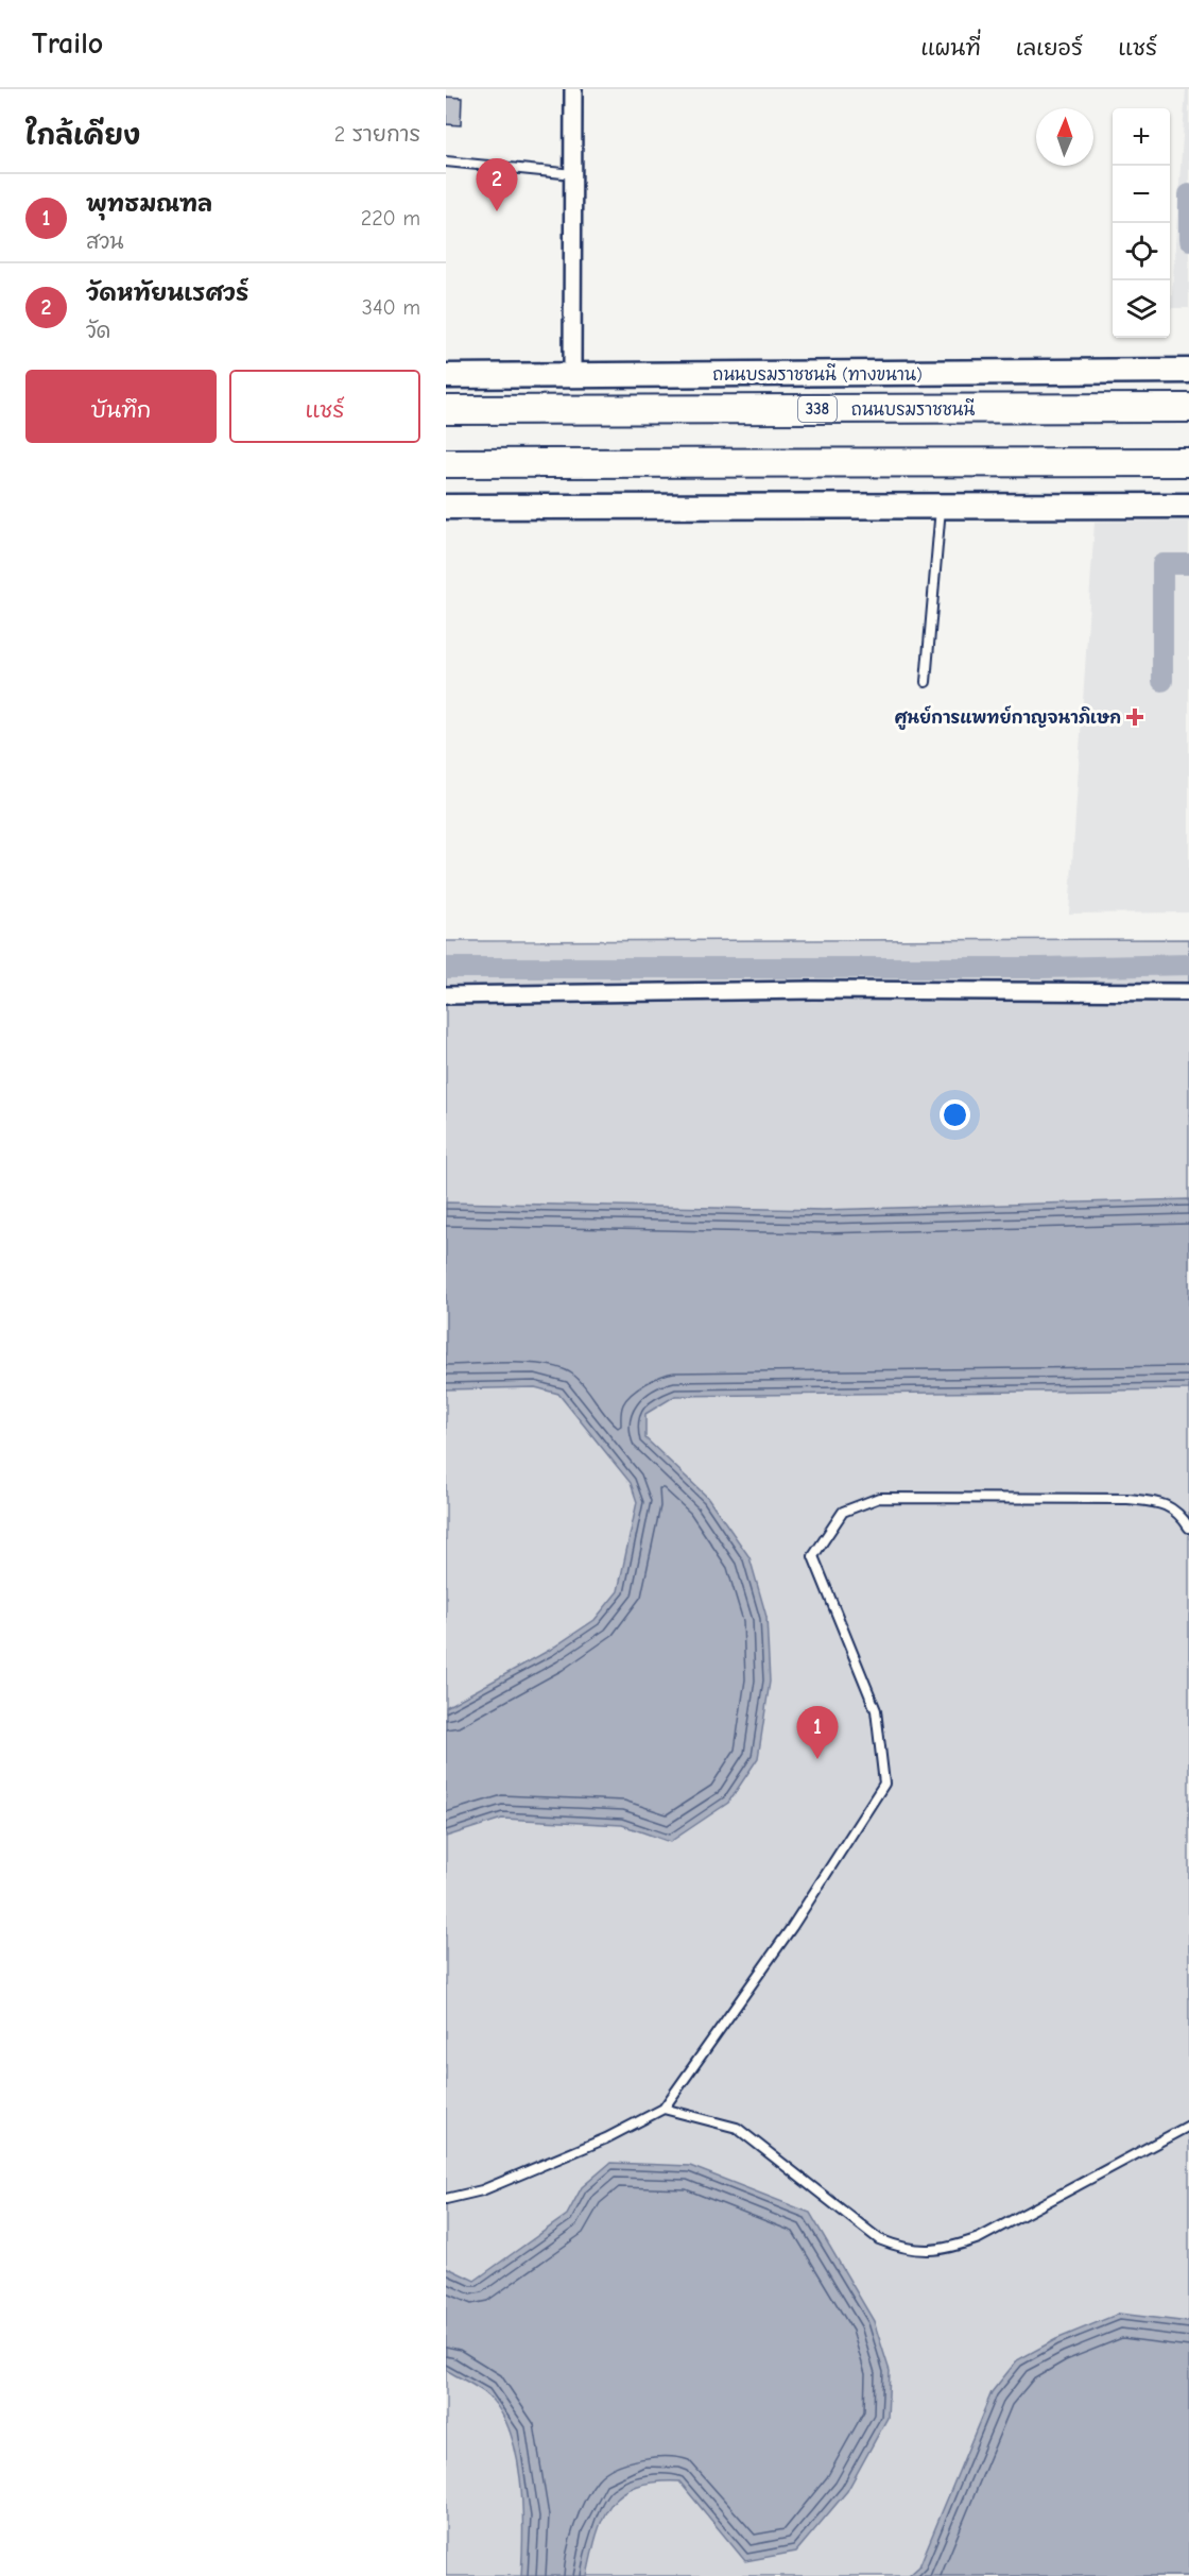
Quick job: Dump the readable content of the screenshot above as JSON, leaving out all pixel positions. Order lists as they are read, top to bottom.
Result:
{
  "streets": {
    "highway": ["338", "ถนนบรมราชชนนี"],
    "main road": ["ถนนบรมราชชนนี (ทางขนาน)"]
  },
  "places": {
    "health": ["ศูนย์การแพทย์กาญจนาภิเษก"]
  },
  "north": "top",
  "page": {
    "header": "Trailo",
    "nav": ["แผนที่", "เลเยอร์", "แชร์"],
    "heading": ["ใกล้เคียง", "2 รายการ"],
    "map_buttons": ["+", "−"],
    "pins": ["2", "1"],
    "list": [
      {
        "mark": "1",
        "name": "พุทธมณฑล",
        "note": "สวน",
        "value": "220 m"
      },
      {
        "mark": "2",
        "name": "วัดหทัยนเรศวร์",
        "note": "วัด",
        "value": "340 m"
      }
    ],
    "buttons": ["บันทึก", "แชร์"]
  }
}
